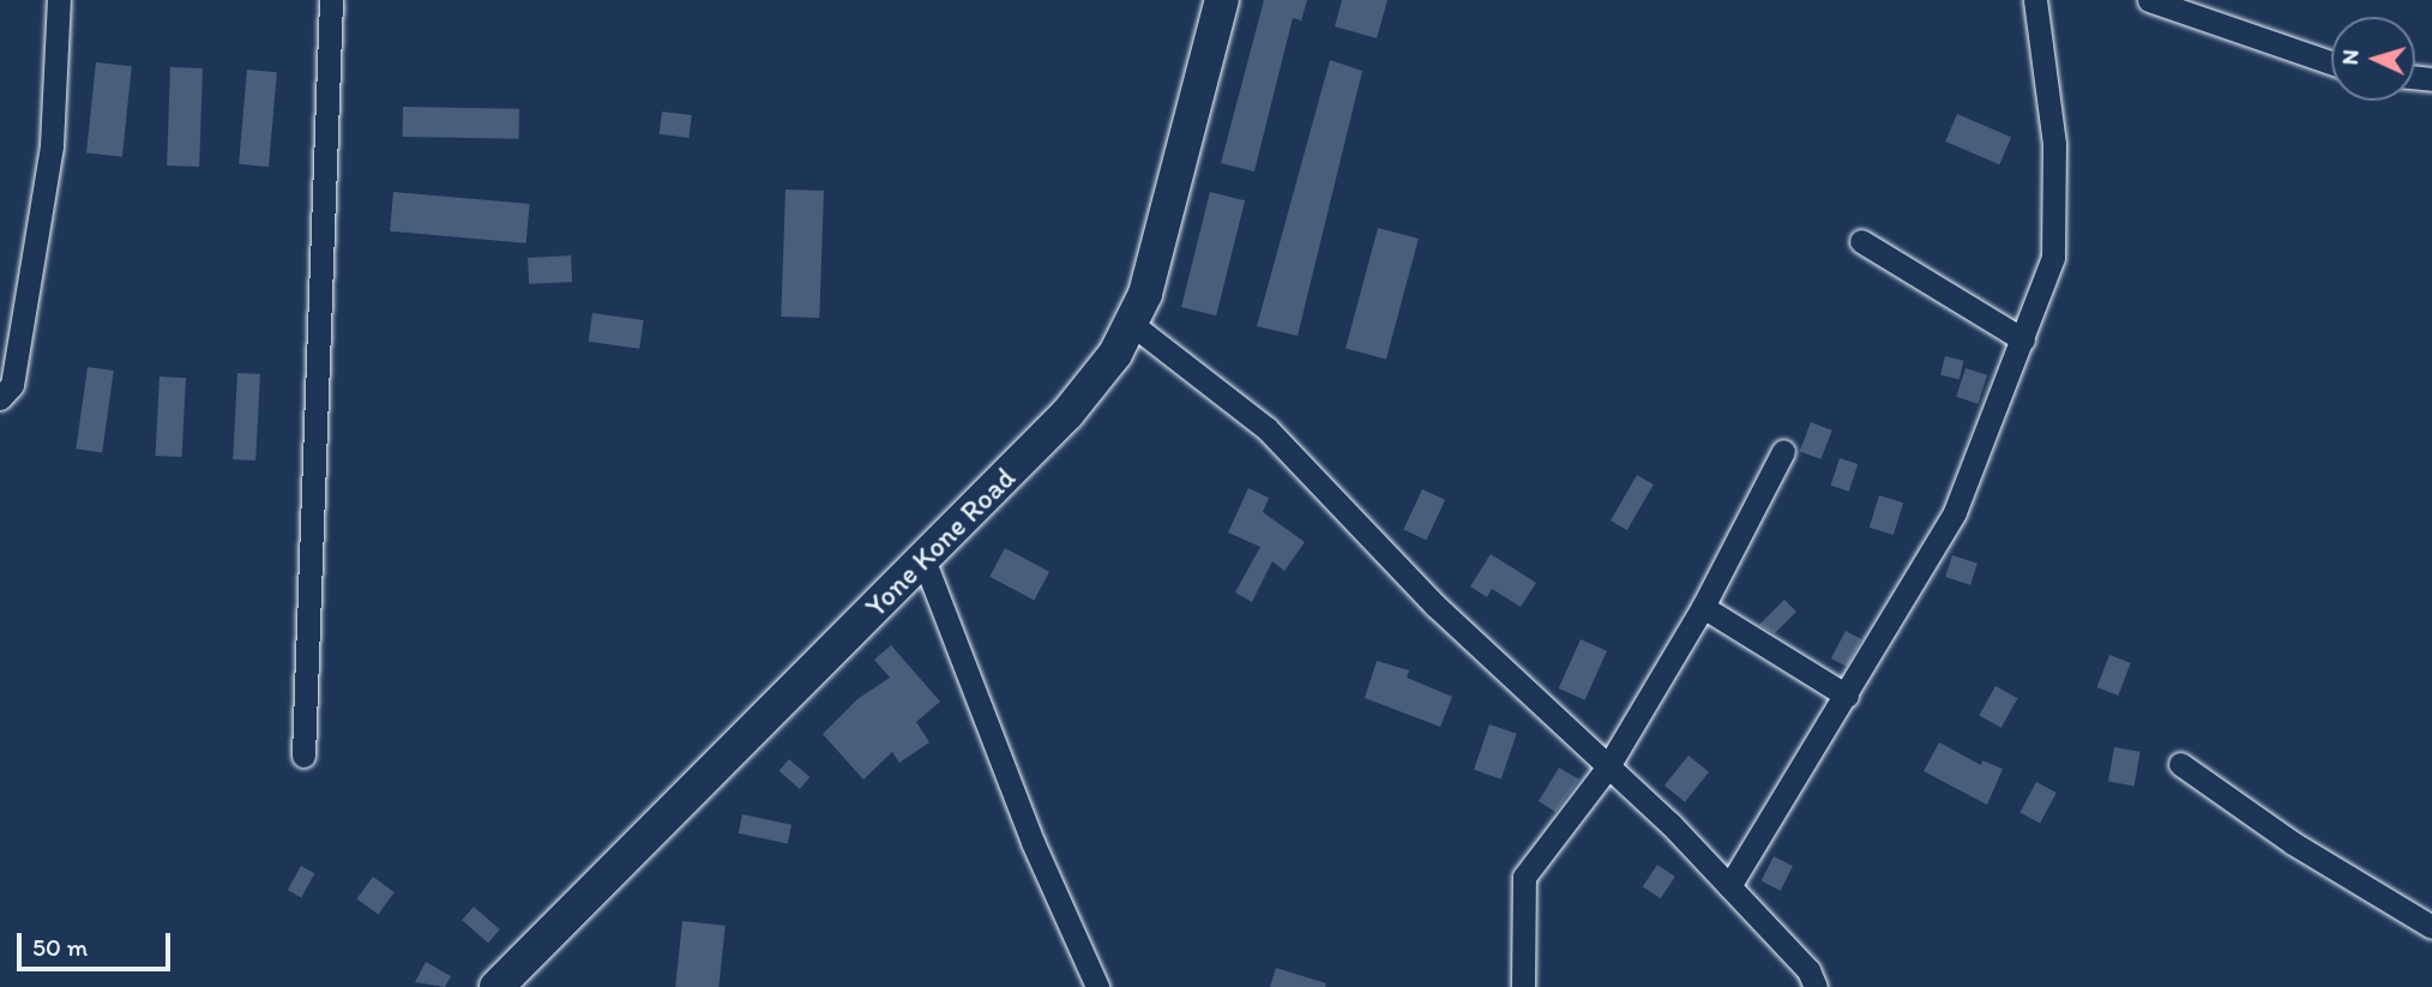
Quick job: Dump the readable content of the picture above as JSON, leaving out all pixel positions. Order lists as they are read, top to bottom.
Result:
{
  "streets": {
    "street": ["Yone Kone Road"]
  },
  "scale_bar": "50 m",
  "north": "left"
}
